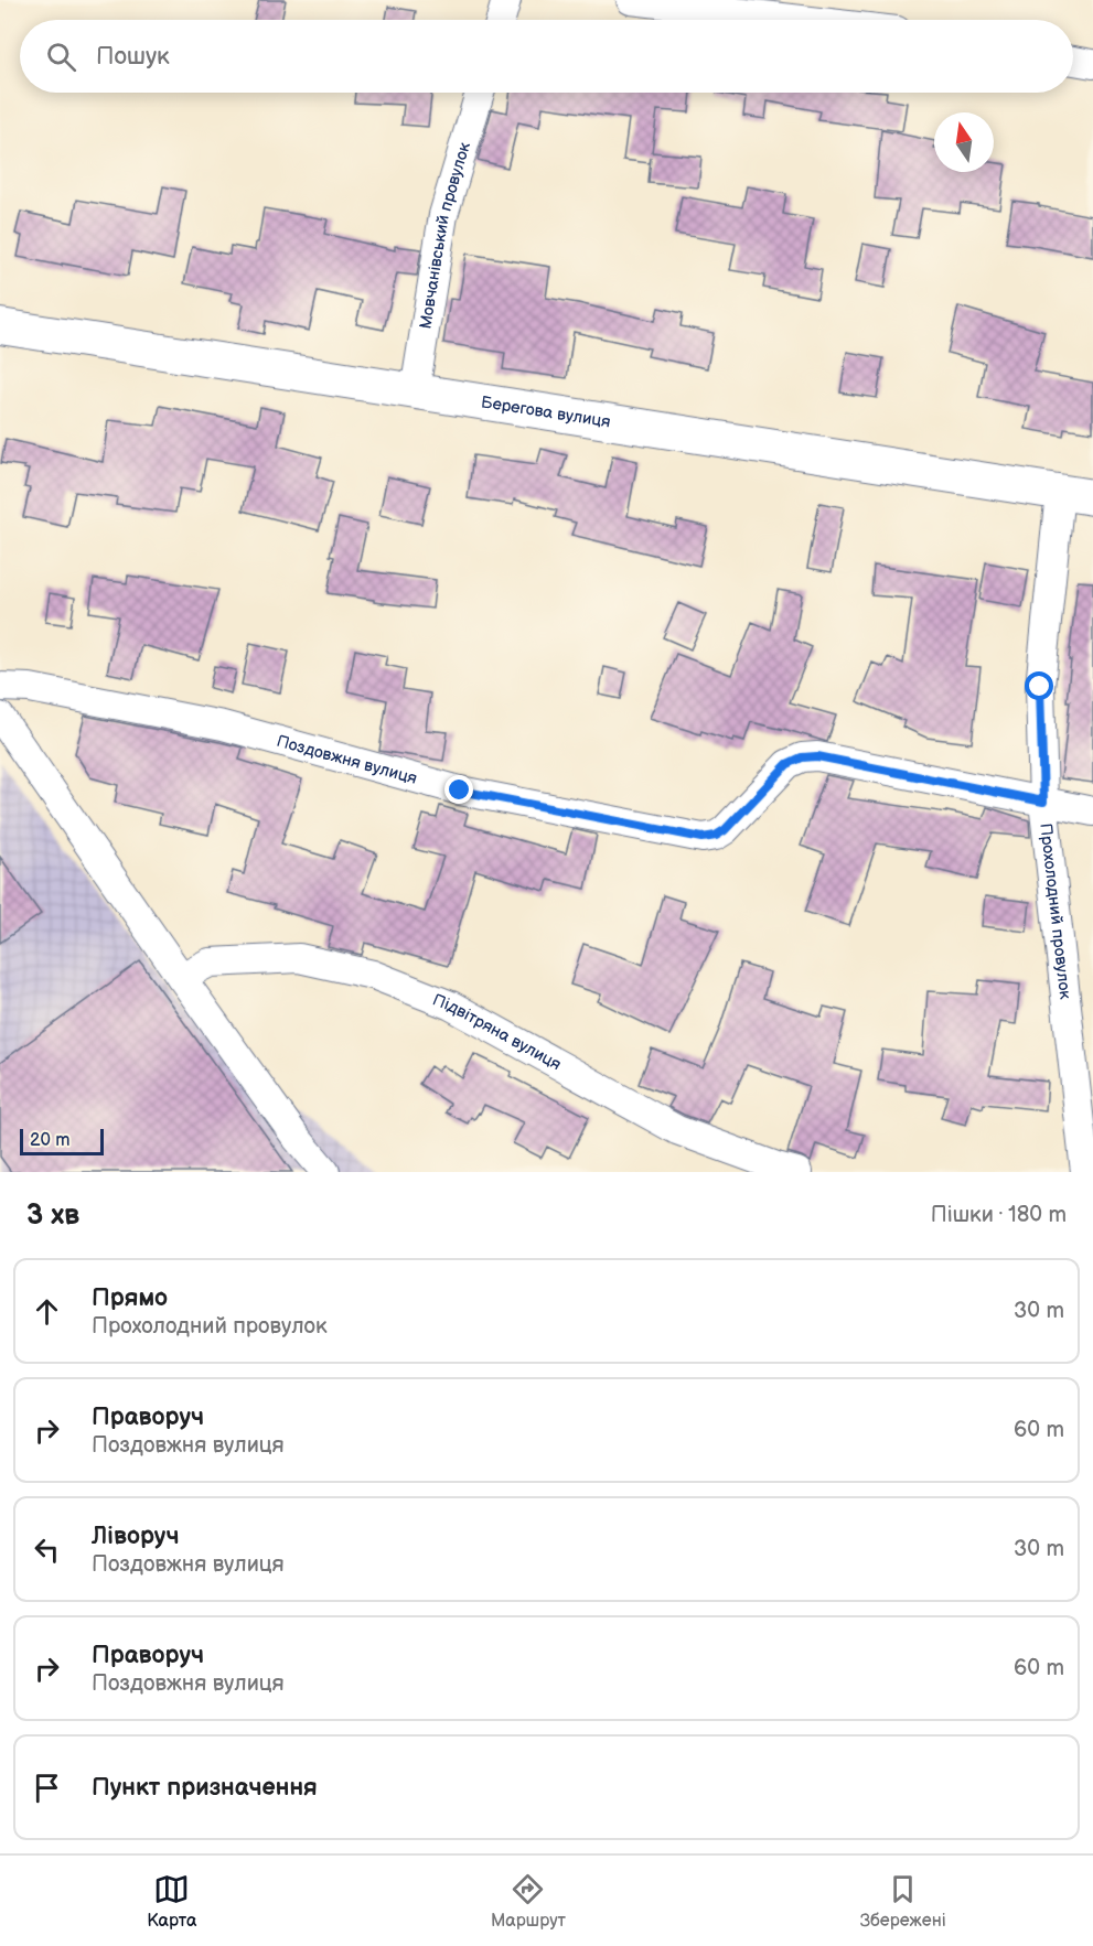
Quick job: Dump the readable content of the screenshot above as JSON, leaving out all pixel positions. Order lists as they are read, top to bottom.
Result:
{
  "streets": {
    "street": [
      "Мовчанівський провулок",
      "Берегова вулиця",
      "Поздовжня вулиця",
      "Прохолодний провулок",
      "Підвітряна вулиця"
    ]
  },
  "crossings": [
    ["Мовчанівський провулок", "Берегова вулиця"],
    ["Берегова вулиця", "Прохолодний провулок"],
    ["Поздовжня вулиця", "Прохолодний провулок"]
  ],
  "scale_bar": "20 m",
  "north": "top",
  "page": {
    "search": "Пошук",
    "scale": "20 m",
    "heading": ["3 хв", "Пішки · 180 m"],
    "list": [
      ["Прямо", "Прохолодний провулок", "30 m"],
      ["Праворуч", "Поздовжня вулиця", "60 m"],
      ["Ліворуч", "Поздовжня вулиця", "30 m"],
      ["Праворуч", "Поздовжня вулиця", "60 m"],
      "Пункт призначення"
    ],
    "nav": ["Карта", "Маршрут", "Збережені"]
  }
}
